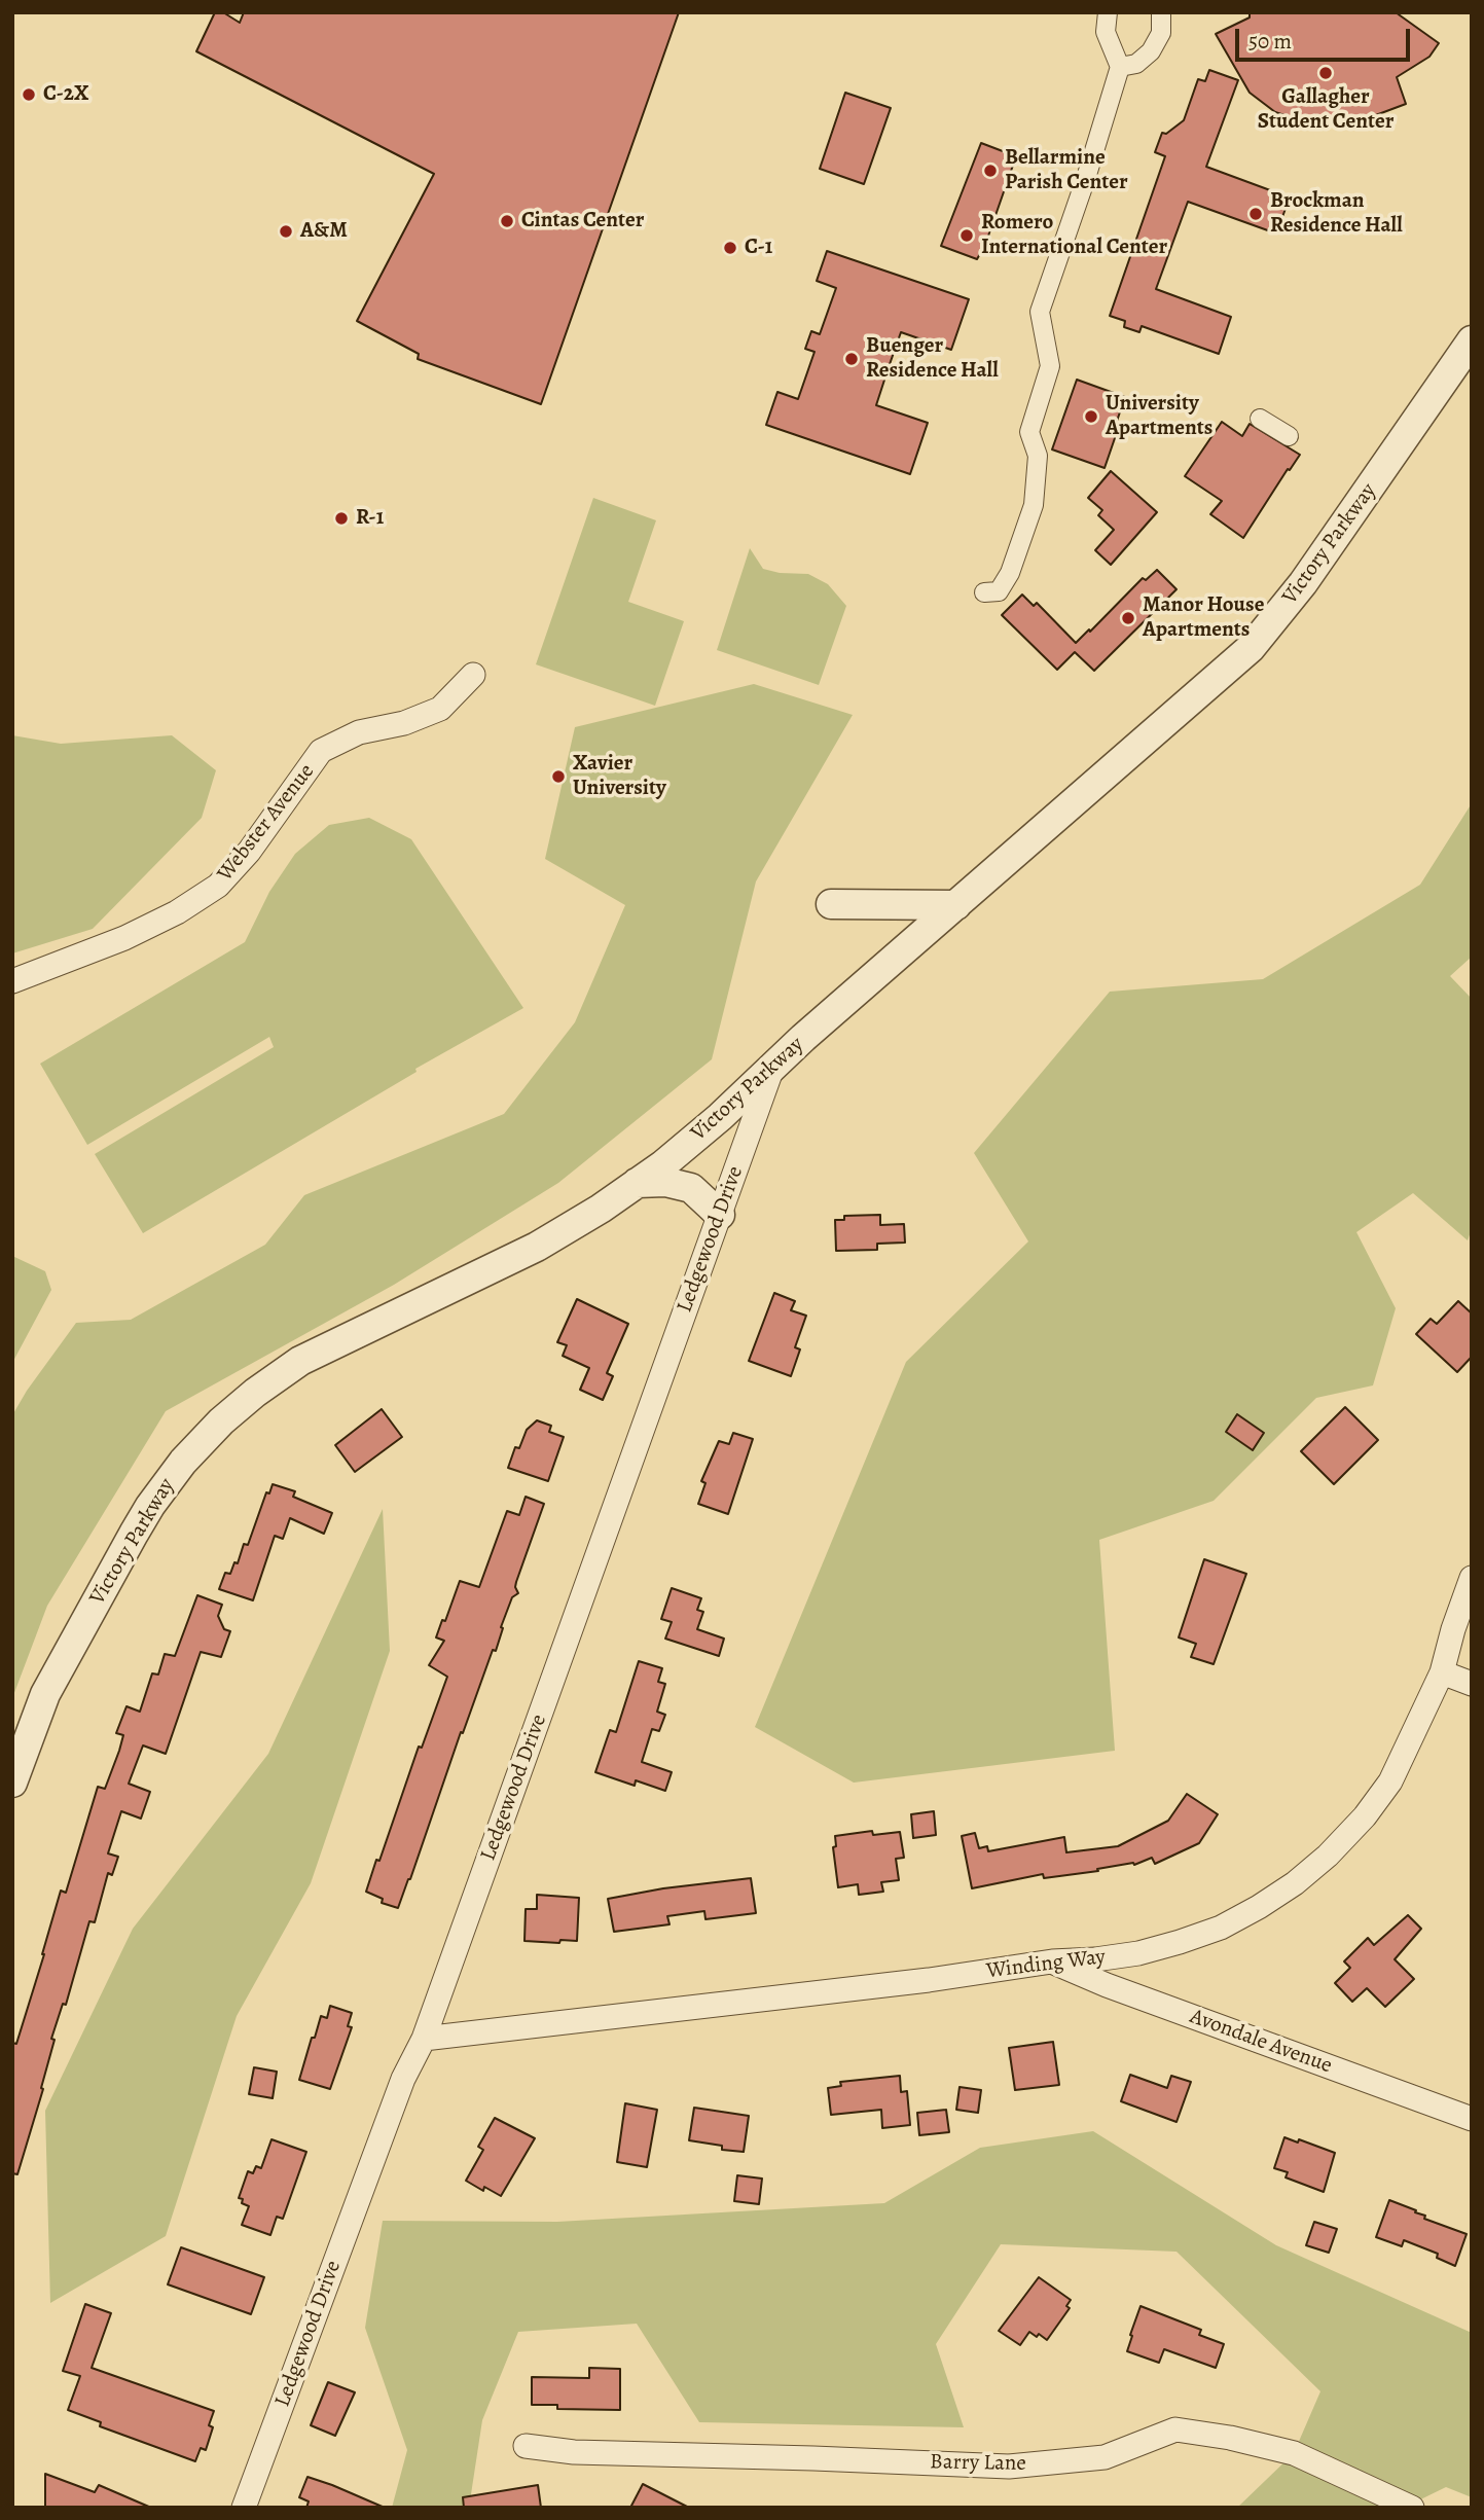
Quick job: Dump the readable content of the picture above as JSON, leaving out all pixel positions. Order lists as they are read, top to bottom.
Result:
{
  "streets": {
    "street": [
      "Victory Parkway",
      "Webster Avenue",
      "Ledgewood Drive",
      "Winding Way",
      "Avondale Avenue",
      "Barry Lane"
    ]
  },
  "crossings": [
    ["Victory Parkway", "Ledgewood Drive"],
    ["Ledgewood Drive", "Winding Way"],
    ["Winding Way", "Avondale Avenue"]
  ],
  "places": [
    "Gallagher Student Center",
    "C-2X",
    "Bellarmine Parish Center",
    "Brockman Residence Hall",
    "Cintas Center",
    "A&M",
    "Romero International Center",
    "C-1",
    "Buenger Residence Hall",
    "University Apartments",
    "R-1",
    "Manor House Apartments",
    "Xavier University"
  ],
  "scale_bar": "50 m"
}
